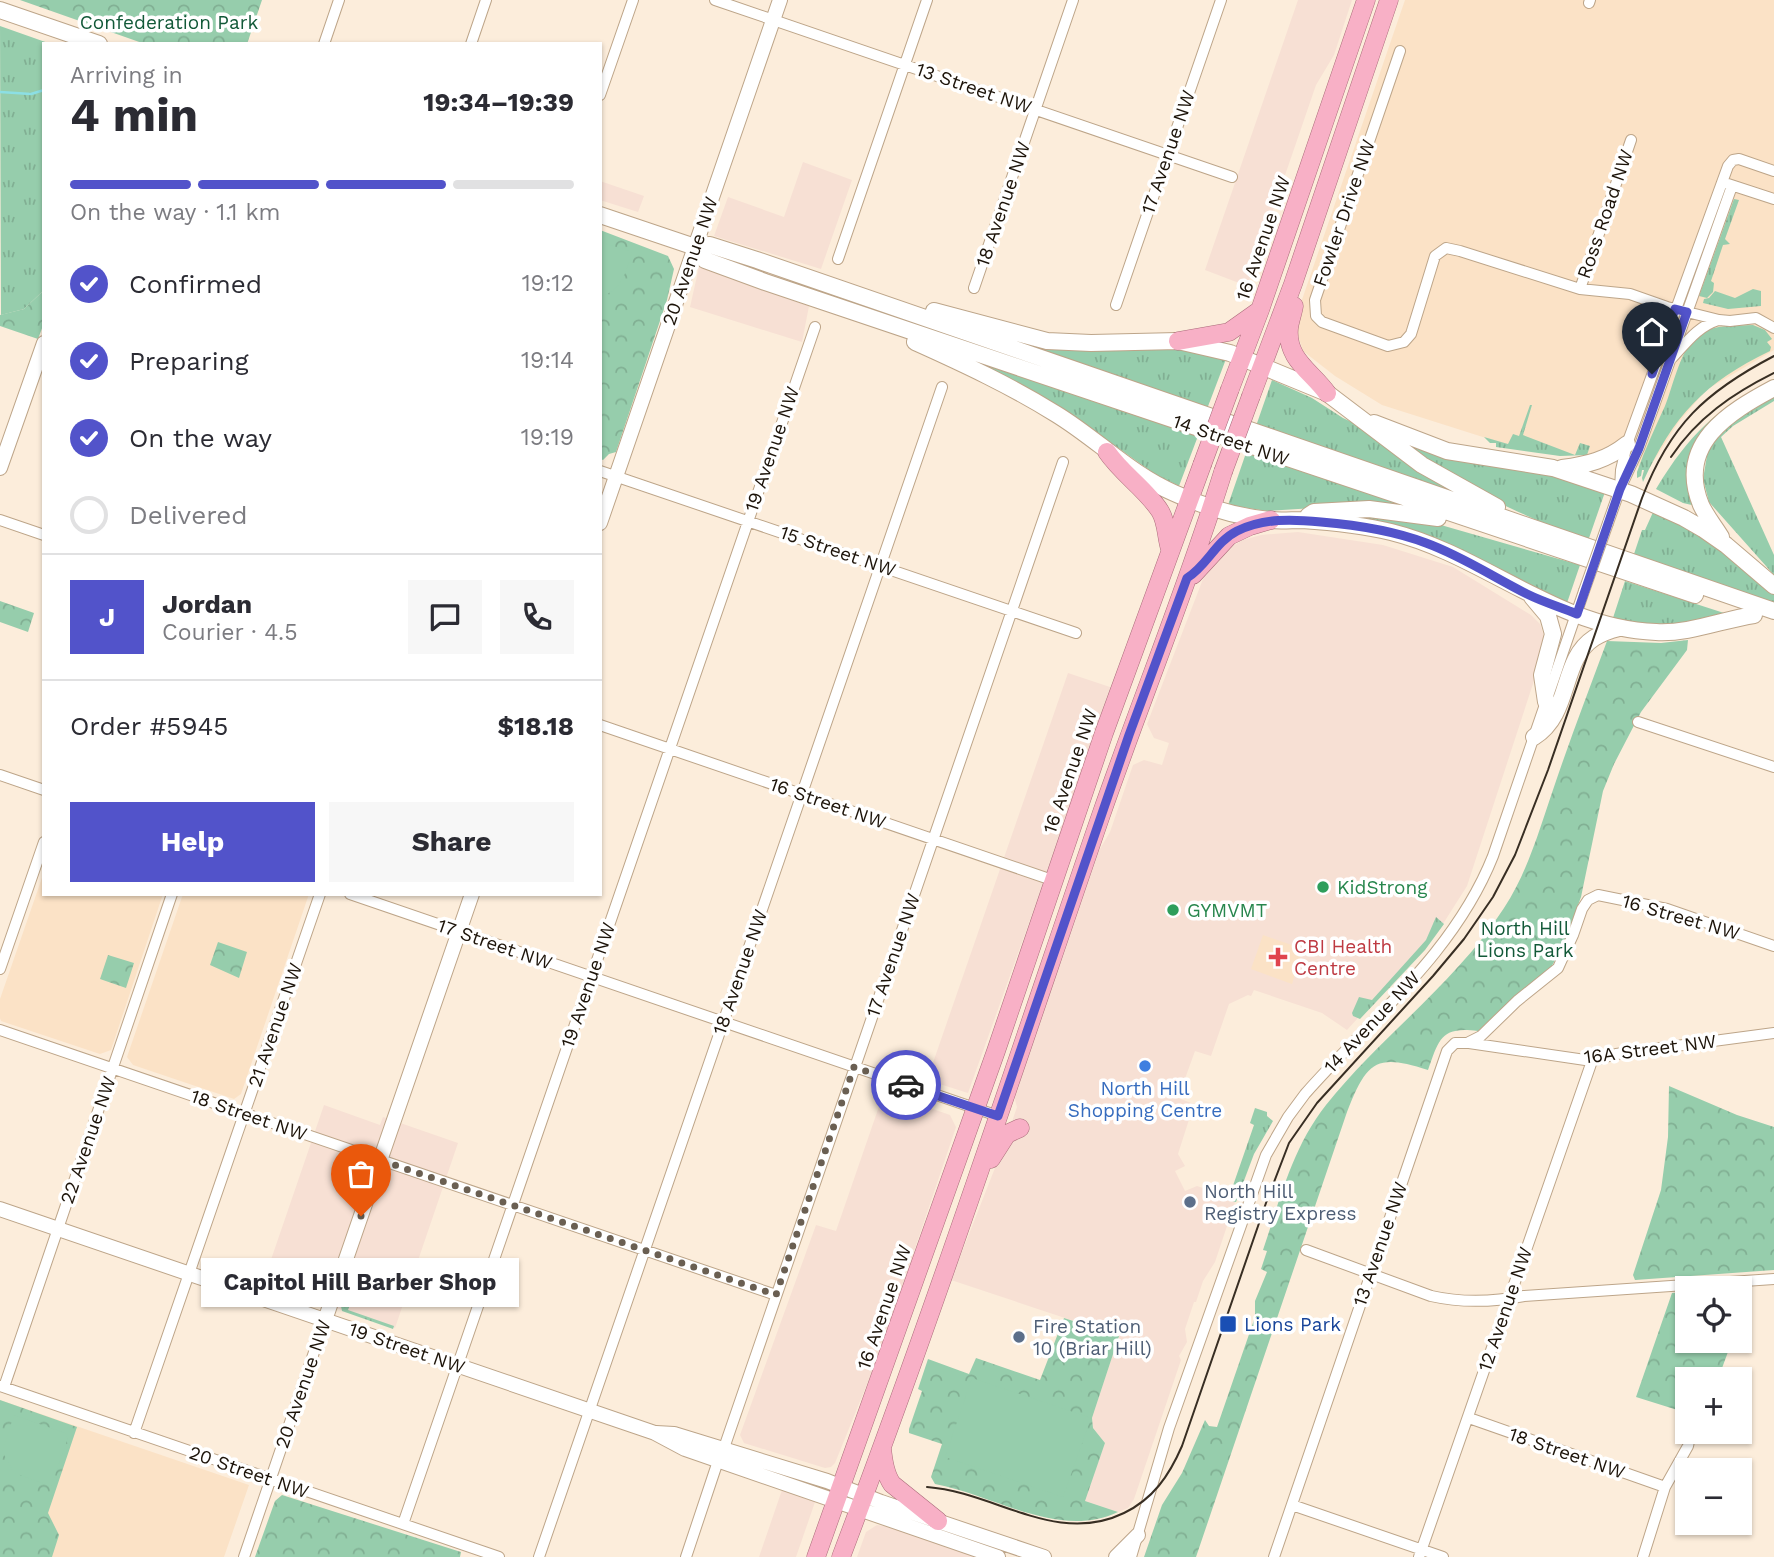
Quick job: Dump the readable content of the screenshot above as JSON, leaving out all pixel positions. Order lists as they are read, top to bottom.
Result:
{
  "streets": {
    "highway": ["16 Avenue NW"],
    "main road": ["14 Street NW"],
    "street": [
      "13 Street NW",
      "17 Avenue NW",
      "18 Avenue NW",
      "Fowler Drive NW",
      "Ross Road NW",
      "20 Avenue NW",
      "19 Avenue NW",
      "15 Street NW",
      "16 Street NW",
      "17 Street NW",
      "14 Avenue NW",
      "21 Avenue NW",
      "16A Street NW",
      "18 Street NW",
      "22 Avenue NW",
      "13 Avenue NW",
      "12 Avenue NW",
      "19 Street NW",
      "20 Street NW"
    ]
  },
  "crossings": [
    ["13 Street NW", "17 Avenue NW"],
    ["13 Street NW", "18 Avenue NW"],
    ["13 Street NW", "20 Avenue NW"],
    ["17 Avenue NW", "15 Street NW"],
    ["17 Avenue NW", "16 Street NW"],
    ["17 Avenue NW", "17 Street NW"],
    ["17 Avenue NW", "18 Street NW"],
    ["17 Avenue NW", "19 Street NW"],
    ["18 Avenue NW", "15 Street NW"],
    ["18 Avenue NW", "16 Street NW"],
    ["18 Avenue NW", "17 Street NW"],
    ["18 Avenue NW", "18 Street NW"],
    ["18 Avenue NW", "19 Street NW"],
    ["Fowler Drive NW", "Ross Road NW"],
    ["Fowler Drive NW", "14 Avenue NW"],
    ["16 Avenue NW", "16 Street NW"],
    ["16 Avenue NW", "17 Street NW"],
    ["16 Avenue NW", "19 Street NW"],
    ["20 Avenue NW", "14 Street NW"],
    ["20 Avenue NW", "15 Street NW"],
    ["20 Avenue NW", "17 Street NW"],
    ["20 Avenue NW", "18 Street NW"],
    ["20 Avenue NW", "19 Street NW"],
    ["20 Avenue NW", "20 Street NW"],
    ["19 Avenue NW", "15 Street NW"],
    ["19 Avenue NW", "16 Street NW"],
    ["19 Avenue NW", "17 Street NW"],
    ["19 Avenue NW", "18 Street NW"],
    ["19 Avenue NW", "19 Street NW"],
    ["19 Avenue NW", "20 Street NW"],
    ["16 Street NW", "16A Street NW"],
    ["21 Avenue NW", "18 Street NW"],
    ["21 Avenue NW", "19 Street NW"],
    ["21 Avenue NW", "20 Street NW"],
    ["16A Street NW", "13 Avenue NW"],
    ["16A Street NW", "12 Avenue NW"],
    ["18 Street NW", "22 Avenue NW"],
    ["18 Street NW", "12 Avenue NW"],
    ["22 Avenue NW", "19 Street NW"],
    ["22 Avenue NW", "20 Street NW"]
  ],
  "parks": ["Confederation Park", "North Hill Lions Park"],
  "places": {
    "other": [
      "KidStrong",
      "GYMVMT",
      "North Hill Shopping Centre",
      "North Hill Registry Express",
      "Capitol Hill Barber Shop",
      "Fire Station 10 (Briar Hill)"
    ],
    "health": ["CBI Health Centre"],
    "transit": ["Lions Park"]
  },
  "page": {
    "heading": ["4 min", "Arriving in", "19:34–19:39"],
    "panel": [
      "Jordan",
      "Courier · 4.5",
      "Order #5945",
      "$18.18"
    ],
    "bar": "On the way · 1.1 km",
    "list": [
      ["Confirmed", "19:12"],
      ["Preparing", "19:14"],
      ["On the way", "19:19"],
      "Delivered"
    ],
    "round": "J",
    "buttons": ["Help", "Share"],
    "bubble": "Capitol Hill Barber Shop",
    "map_buttons": ["+", "−"]
  }
}
